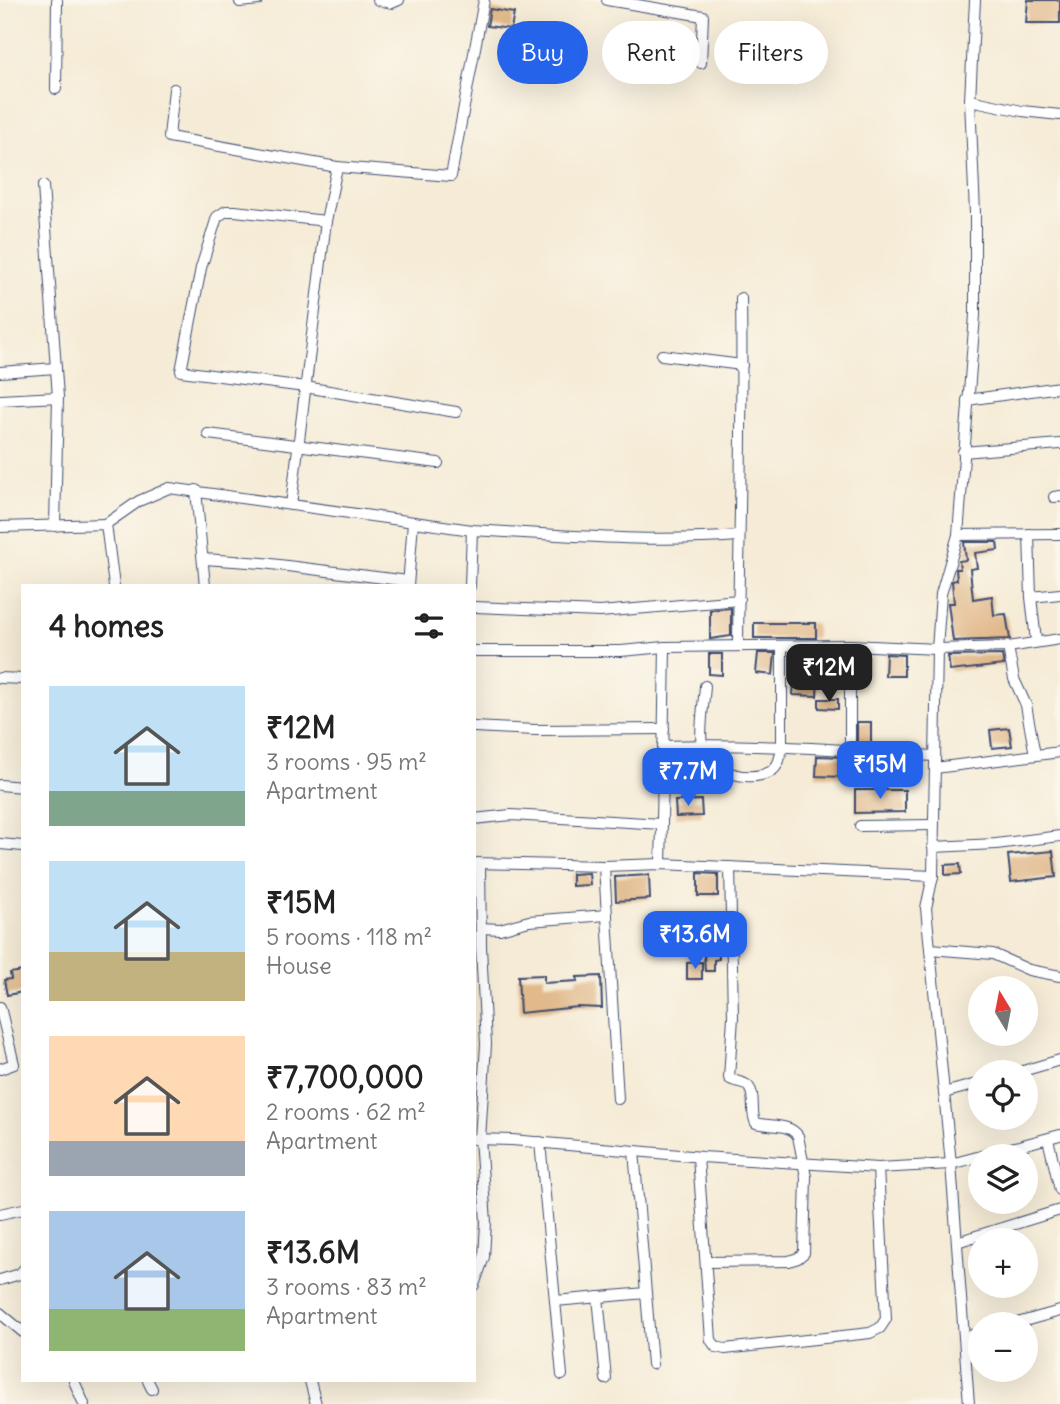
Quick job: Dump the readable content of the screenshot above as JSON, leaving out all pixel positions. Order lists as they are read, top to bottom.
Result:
{
  "north": "top",
  "page": {
    "chip": ["Buy", "Rent", "Filters"],
    "heading": "4 homes",
    "price": [
      "₹12M",
      "₹15M",
      "₹7.7M",
      "₹13.6M"
    ],
    "list": [
      {
        "name": "₹12M",
        "note": "3 rooms · 95 m² · Apartment"
      },
      {
        "name": "₹15M",
        "note": "5 rooms · 118 m² · House"
      },
      {
        "name": "₹7,700,000",
        "note": "2 rooms · 62 m² · Apartment"
      },
      {
        "name": "₹13.6M",
        "note": "3 rooms · 83 m² · Apartment"
      }
    ],
    "map_buttons": ["+", "−"]
  }
}
